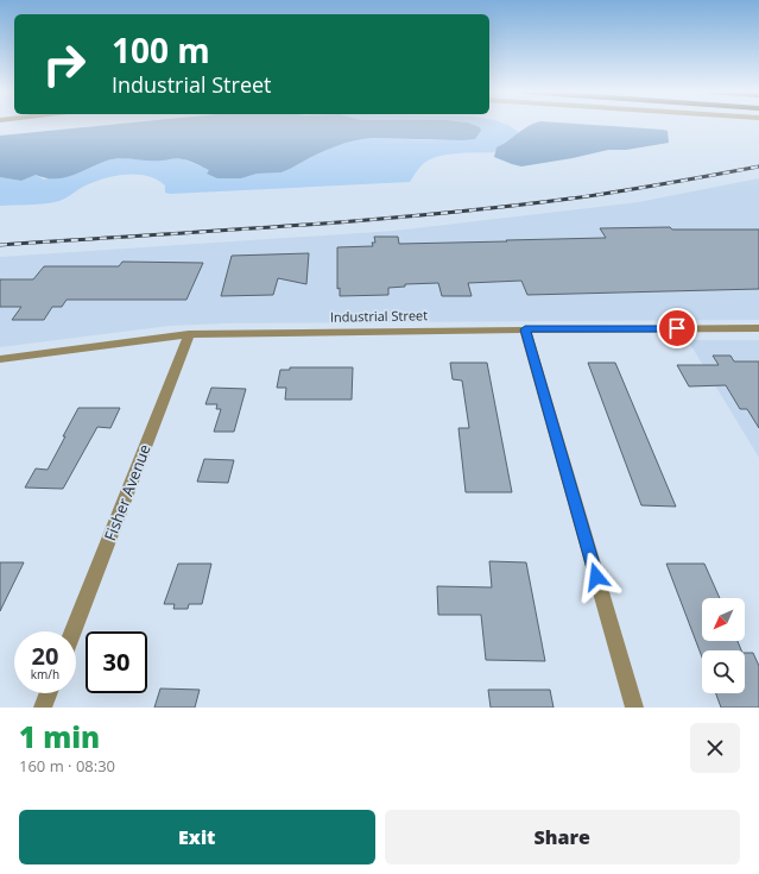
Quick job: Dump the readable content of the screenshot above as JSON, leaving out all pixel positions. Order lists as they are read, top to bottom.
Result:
{
  "streets": {
    "street": ["Industrial Street", "Fisher Avenue"]
  },
  "crossings": [
    ["Industrial Street", "Fisher Avenue"]
  ],
  "north": "bottom left",
  "page": {
    "turn": ["100 m", "Industrial Street"],
    "speed": "20 km/h",
    "limit": "30",
    "heading": ["1 min", "160 m · 08:30"],
    "buttons": ["Exit", "Share"]
  }
}
